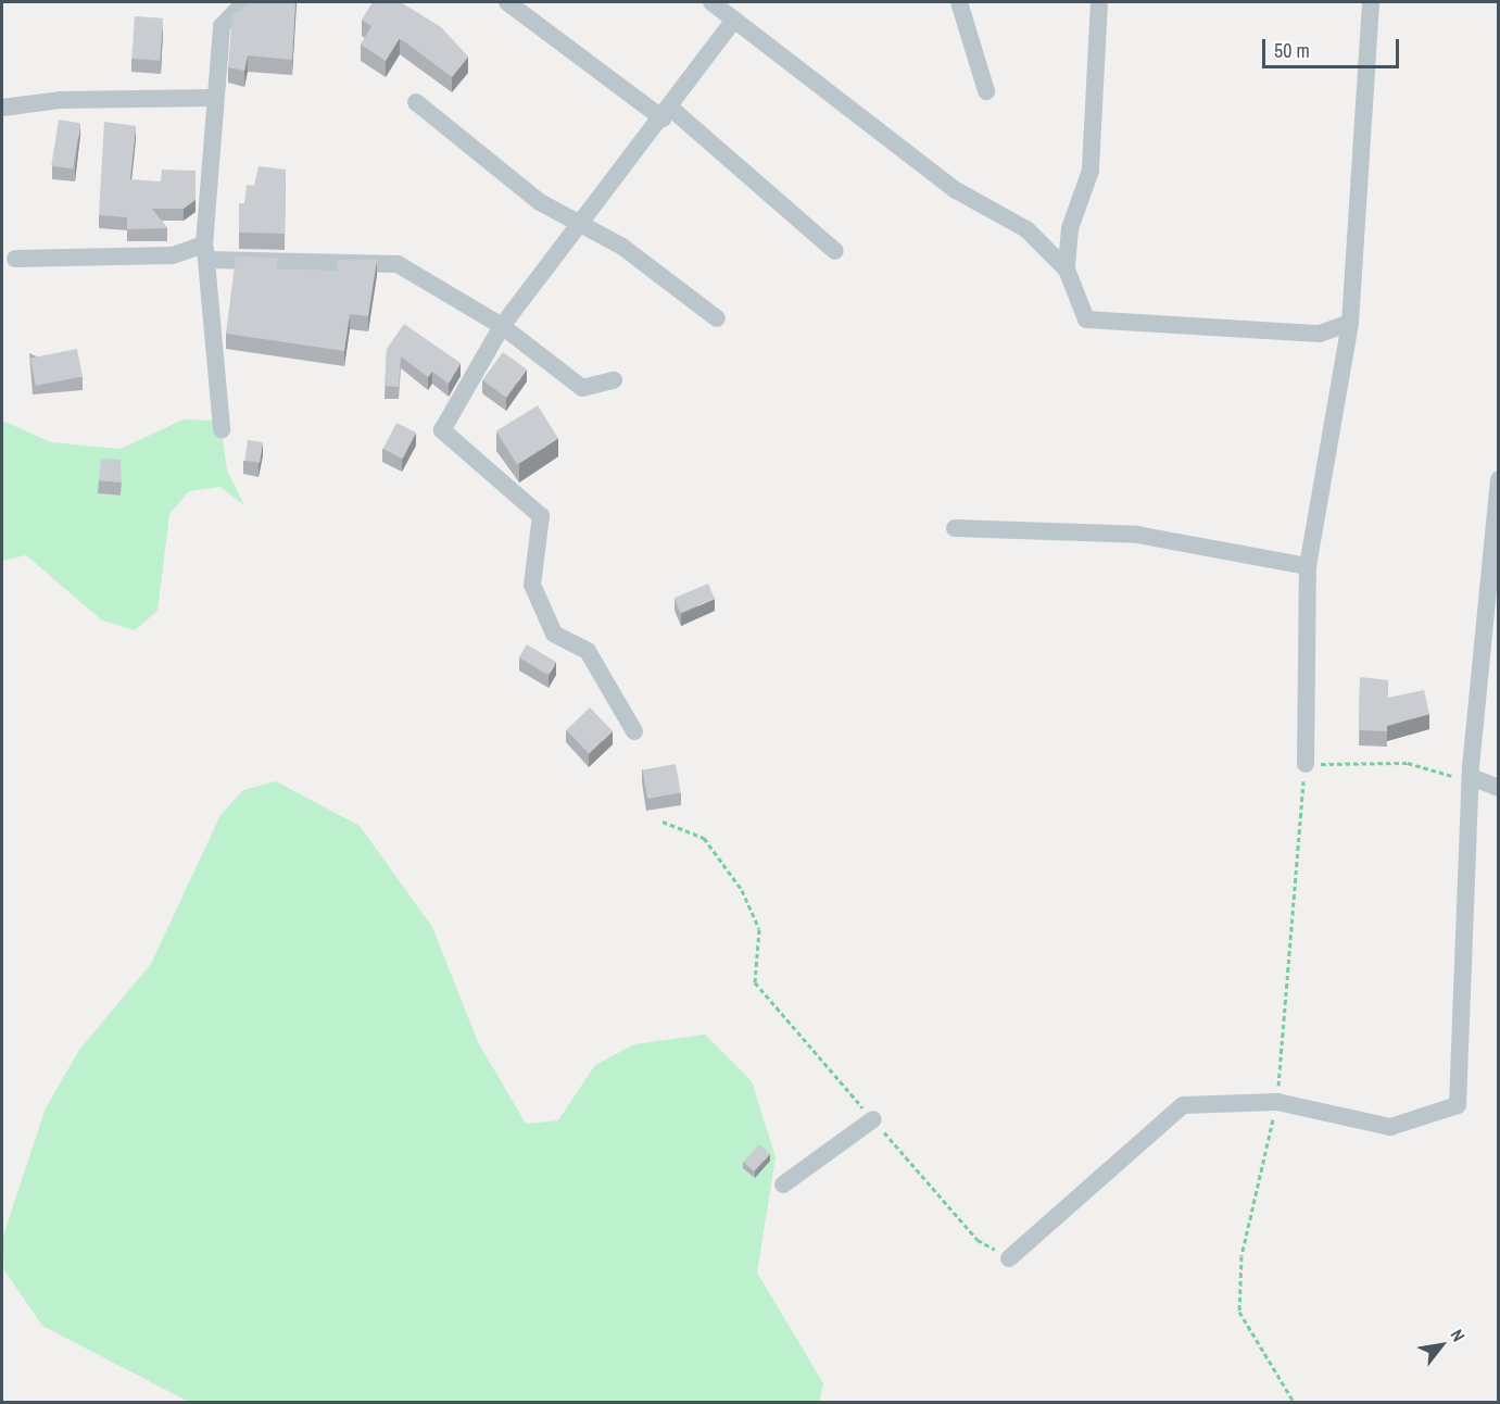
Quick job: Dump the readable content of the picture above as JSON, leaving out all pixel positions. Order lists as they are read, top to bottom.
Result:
{
  "scale_bar": "50 m",
  "north": "top right"
}
